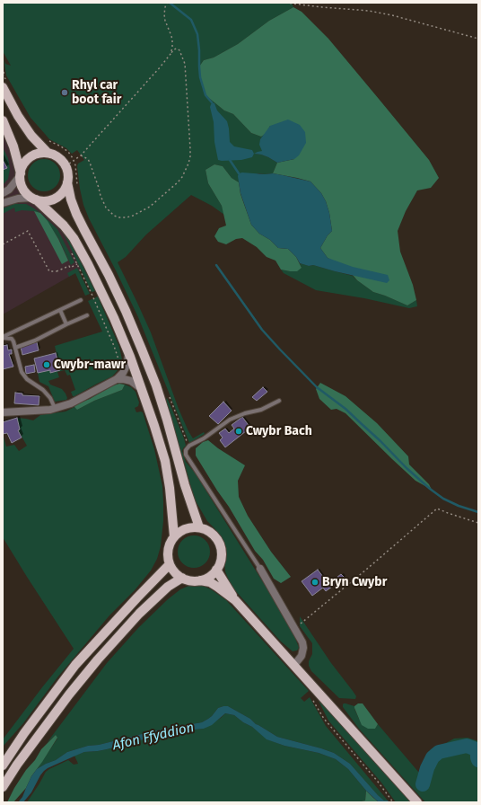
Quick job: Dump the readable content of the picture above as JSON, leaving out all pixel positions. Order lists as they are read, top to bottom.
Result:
{
  "water": ["Afon Ffyddion"],
  "places": [
    "Rhyl car boot fair",
    "Cwybr-mawr",
    "Cwybr Bach",
    "Bryn Cwybr"
  ]
}
